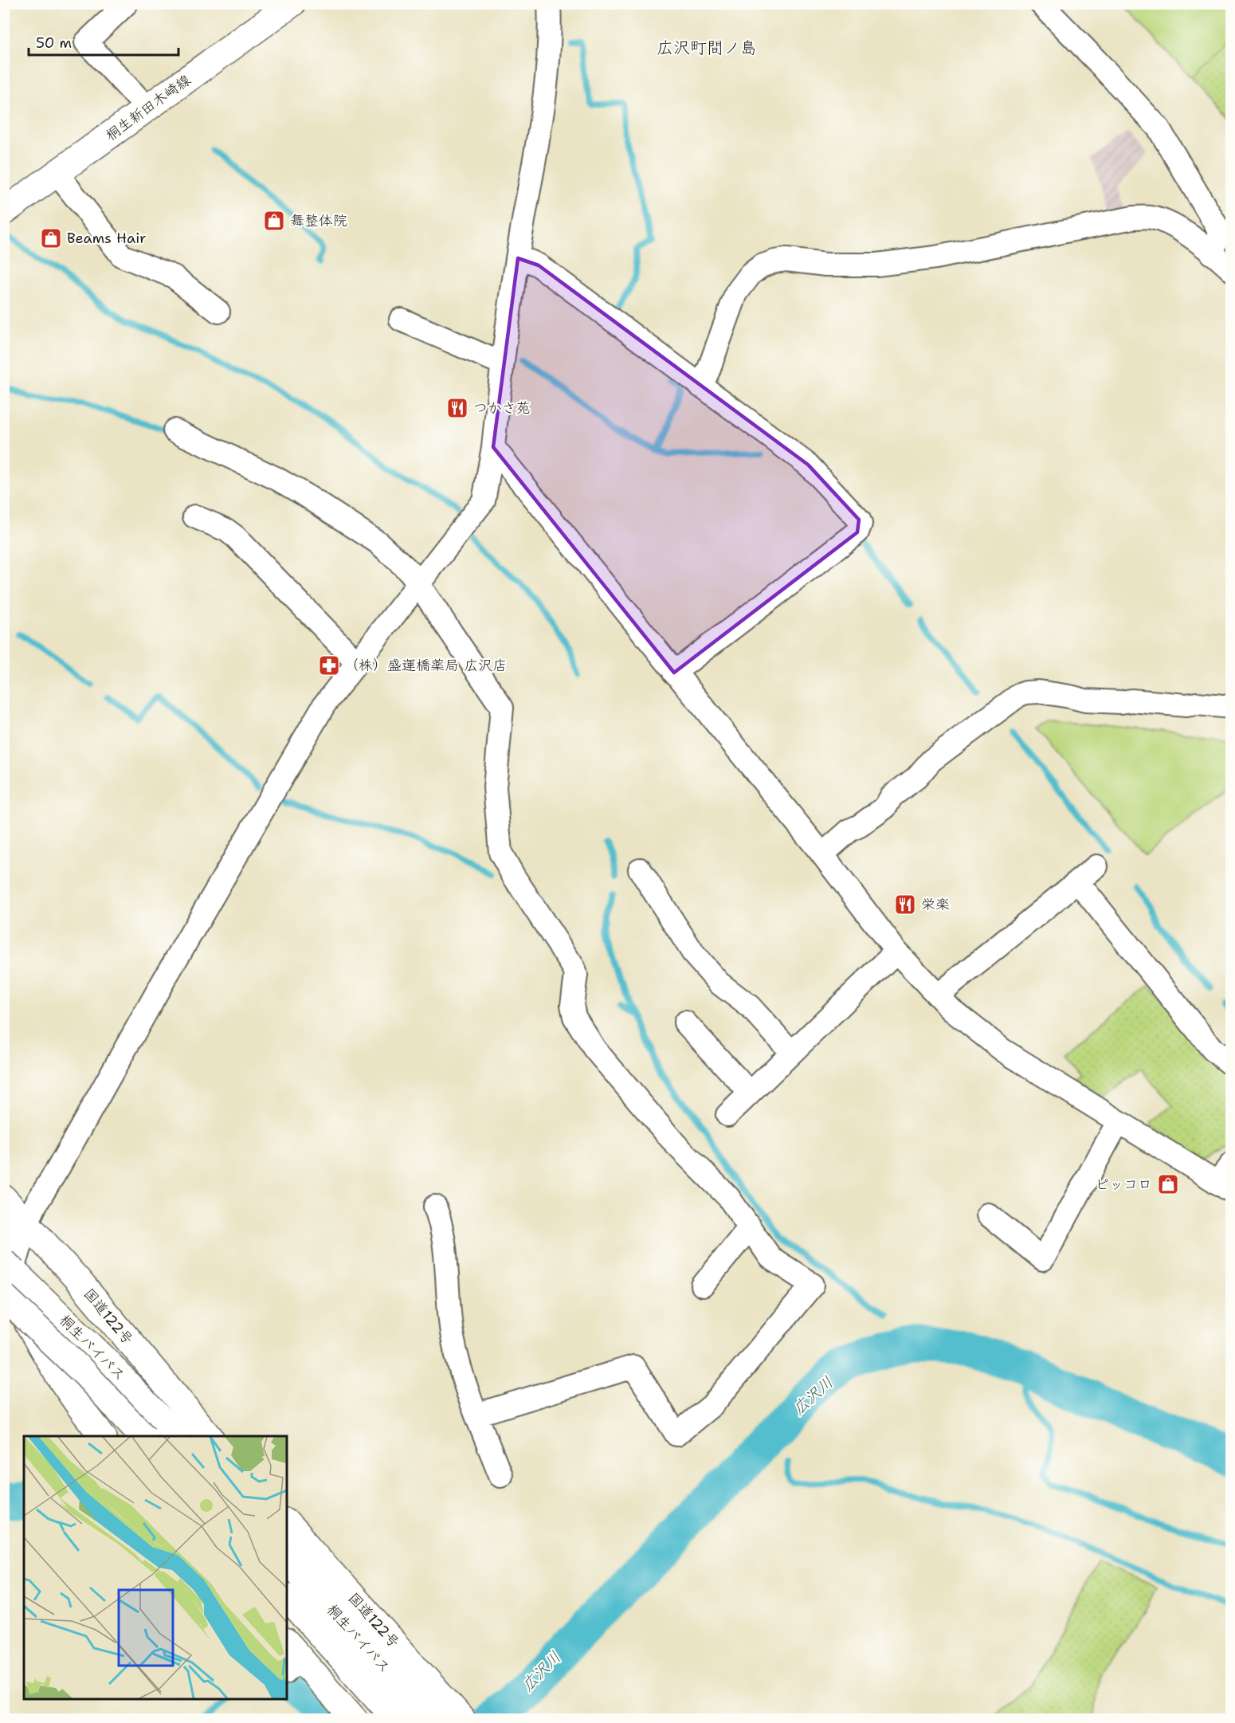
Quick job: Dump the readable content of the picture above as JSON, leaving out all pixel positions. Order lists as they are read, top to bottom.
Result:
{
  "streets": {
    "main road": ["桐生新田木崎線", "国道122号", "桐生バイパス"]
  },
  "districts": ["広沢町間ノ島"],
  "water": ["広沢川"],
  "places": {
    "shop": ["舞整体院", "Beams Hair", "ピッコロ"],
    "restaurant": ["つかさ苑", "栄楽"],
    "pharmacy": ["（株）盛運橋薬局 広沢店"]
  },
  "scale_bar": "50 m"
}
